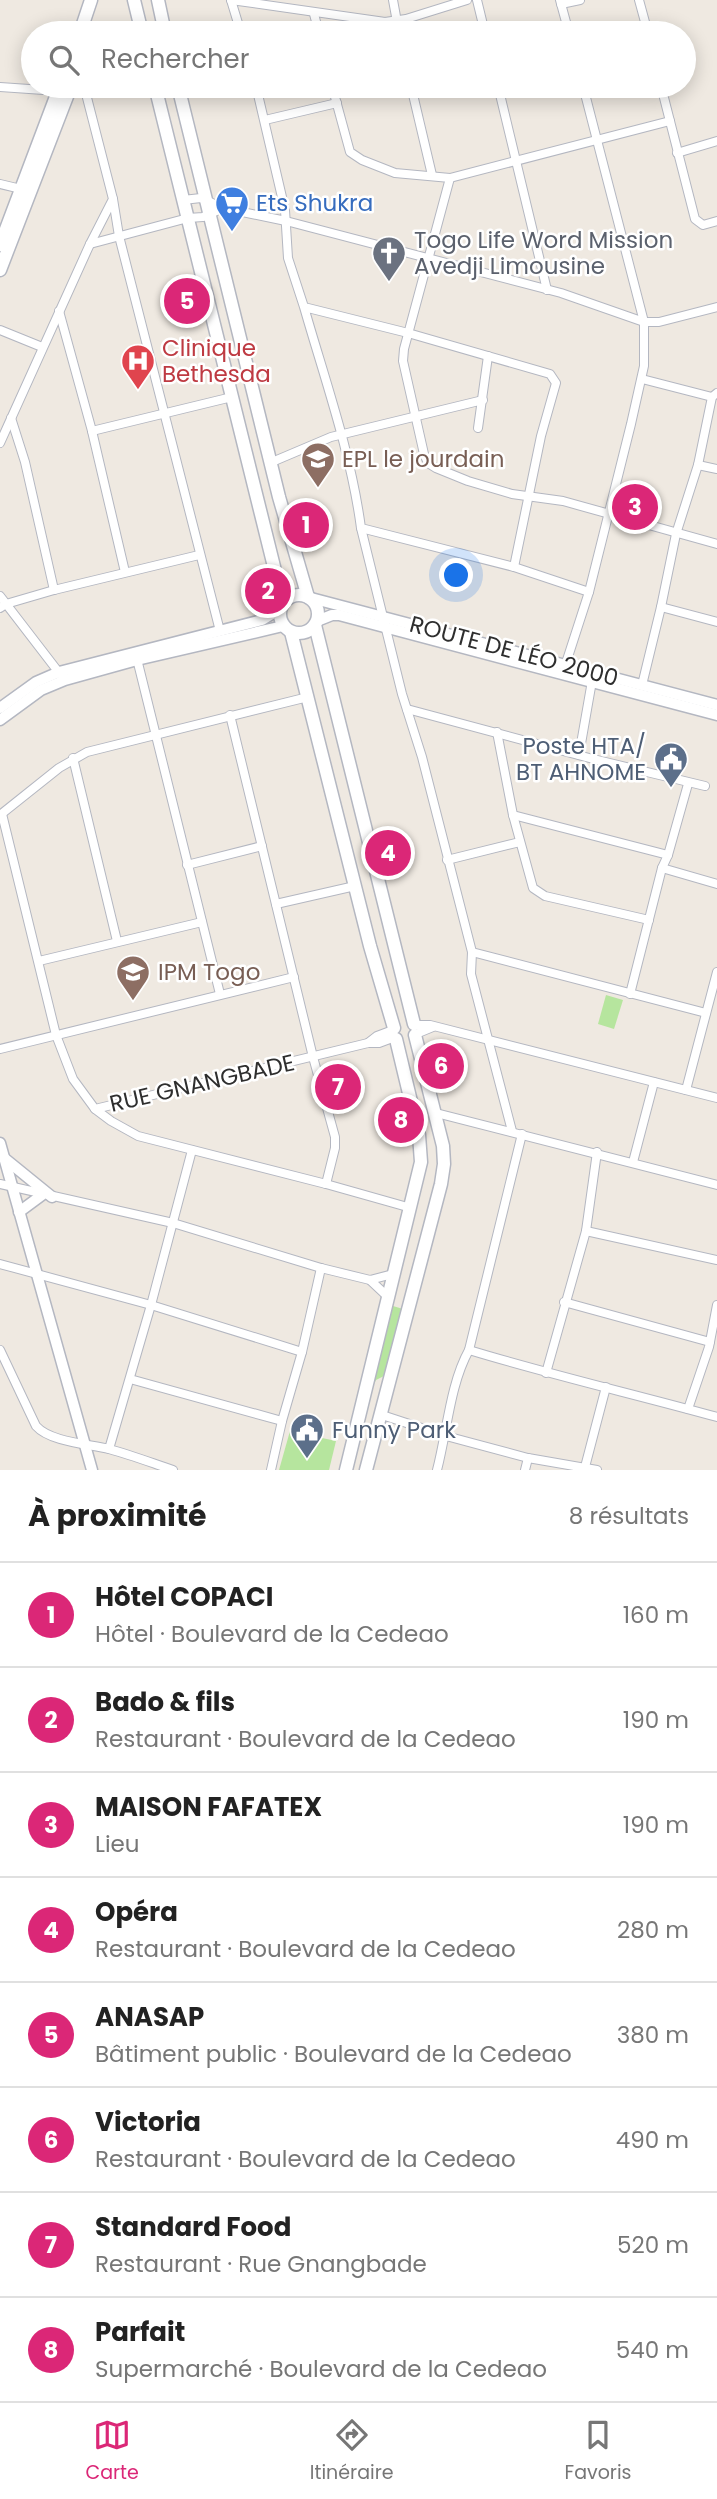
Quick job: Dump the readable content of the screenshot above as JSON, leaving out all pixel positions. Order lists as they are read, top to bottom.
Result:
{
  "streets": {
    "street": ["ROUTE DE LÉO 2000", "RUE GNANGBADE"]
  },
  "places": {
    "supermarket": ["Ets Shukra"],
    "church": ["Togo Life Word Mission Avedji Limousine"],
    "hospital": ["Clinique Bethesda"],
    "school or university": ["EPL le jourdain", "IPM Togo"],
    "public building": ["Poste HTA/ BT AHNOME", "Funny Park"]
  },
  "page": {
    "search": "Rechercher",
    "pins": [
      "5",
      "3",
      "1",
      "2",
      "4",
      "6",
      "7",
      "8"
    ],
    "heading": ["À proximité", "8 résultats"],
    "list": [
      {
        "mark": "1",
        "name": "Hôtel COPACI",
        "note": "Hôtel · Boulevard de la Cedeao",
        "value": "160 m"
      },
      {
        "mark": "2",
        "name": "Bado & fils",
        "note": "Restaurant · Boulevard de la Cedeao",
        "value": "190 m"
      },
      {
        "mark": "3",
        "name": "MAISON FAFATEX",
        "note": "Lieu",
        "value": "190 m"
      },
      {
        "mark": "4",
        "name": "Opéra",
        "note": "Restaurant · Boulevard de la Cedeao",
        "value": "280 m"
      },
      {
        "mark": "5",
        "name": "ANASAP",
        "note": "Bâtiment public · Boulevard de la Cedeao",
        "value": "380 m"
      },
      {
        "mark": "6",
        "name": "Victoria",
        "note": "Restaurant · Boulevard de la Cedeao",
        "value": "490 m"
      },
      {
        "mark": "7",
        "name": "Standard Food",
        "note": "Restaurant · Rue Gnangbade",
        "value": "520 m"
      },
      {
        "mark": "8",
        "name": "Parfait",
        "note": "Supermarché · Boulevard de la Cedeao",
        "value": "540 m"
      }
    ],
    "nav": ["Carte", "Itinéraire", "Favoris"]
  }
}
